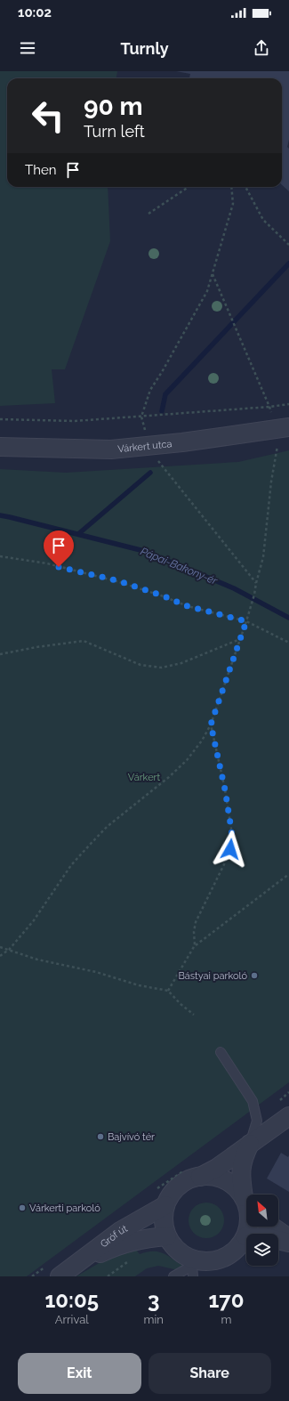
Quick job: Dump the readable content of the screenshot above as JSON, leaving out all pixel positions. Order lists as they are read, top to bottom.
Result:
{
  "streets": {
    "street": ["Várkert utca", "Gróf út"]
  },
  "water": ["Pápai-Bakony-ér"],
  "parks": ["Várkert"],
  "places": ["Bástyai parkoló", "Bajvívó tér", "Várkerti parkoló"],
  "north": "top left",
  "page": {
    "status": "10:02",
    "header": "Turnly",
    "turn": ["90 m", "Turn left"],
    "then": "Then",
    "eta": [
      "10:05",
      "Arrival",
      "3",
      "min",
      "170",
      "m"
    ],
    "buttons": ["Exit", "Share"]
  }
}
